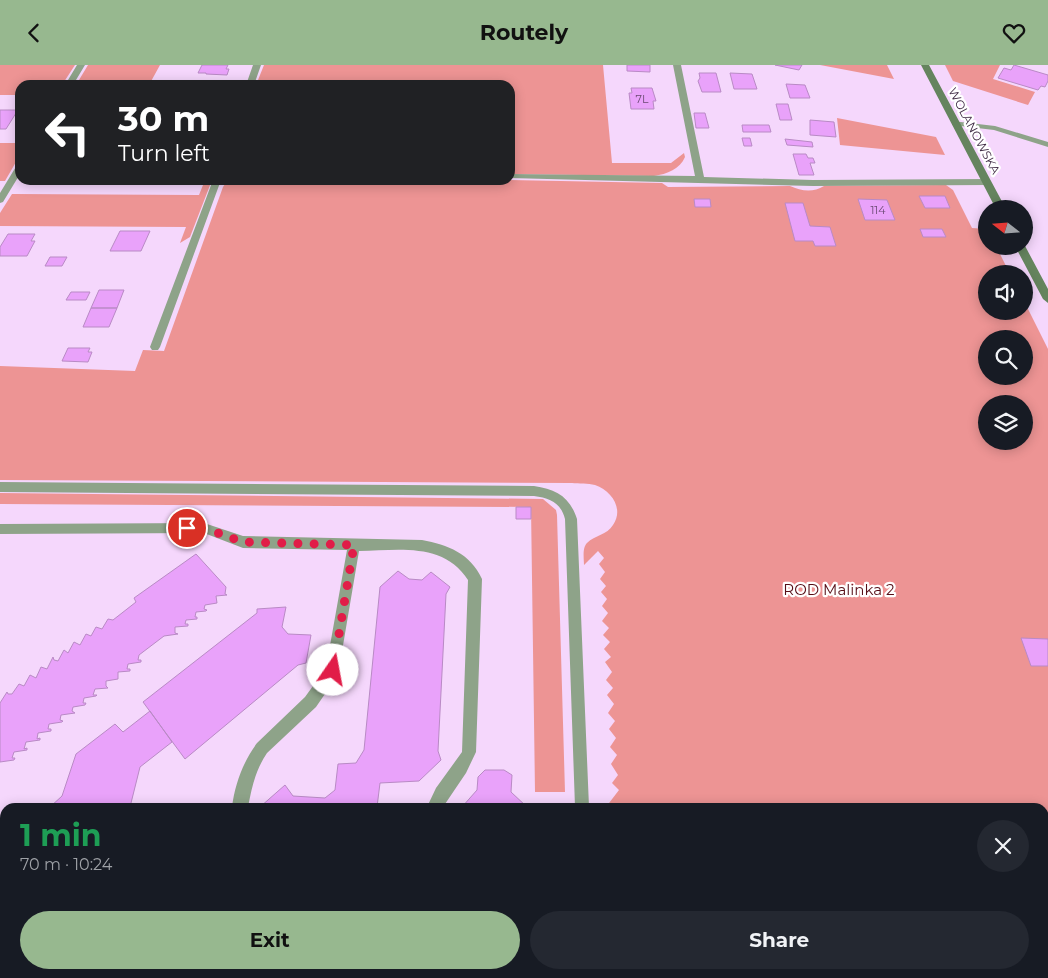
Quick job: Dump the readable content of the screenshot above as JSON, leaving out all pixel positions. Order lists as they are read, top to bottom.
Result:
{
  "streets": {
    "street": ["WOLANOWSKA"]
  },
  "parks": ["ROD Malinka 2"],
  "house_numbers": ["7L", "114"],
  "north": "left",
  "page": {
    "header": "Routely",
    "turn": ["30 m", "Turn left"],
    "heading": ["1 min", "70 m · 10:24"],
    "buttons": ["Exit", "Share"]
  }
}
